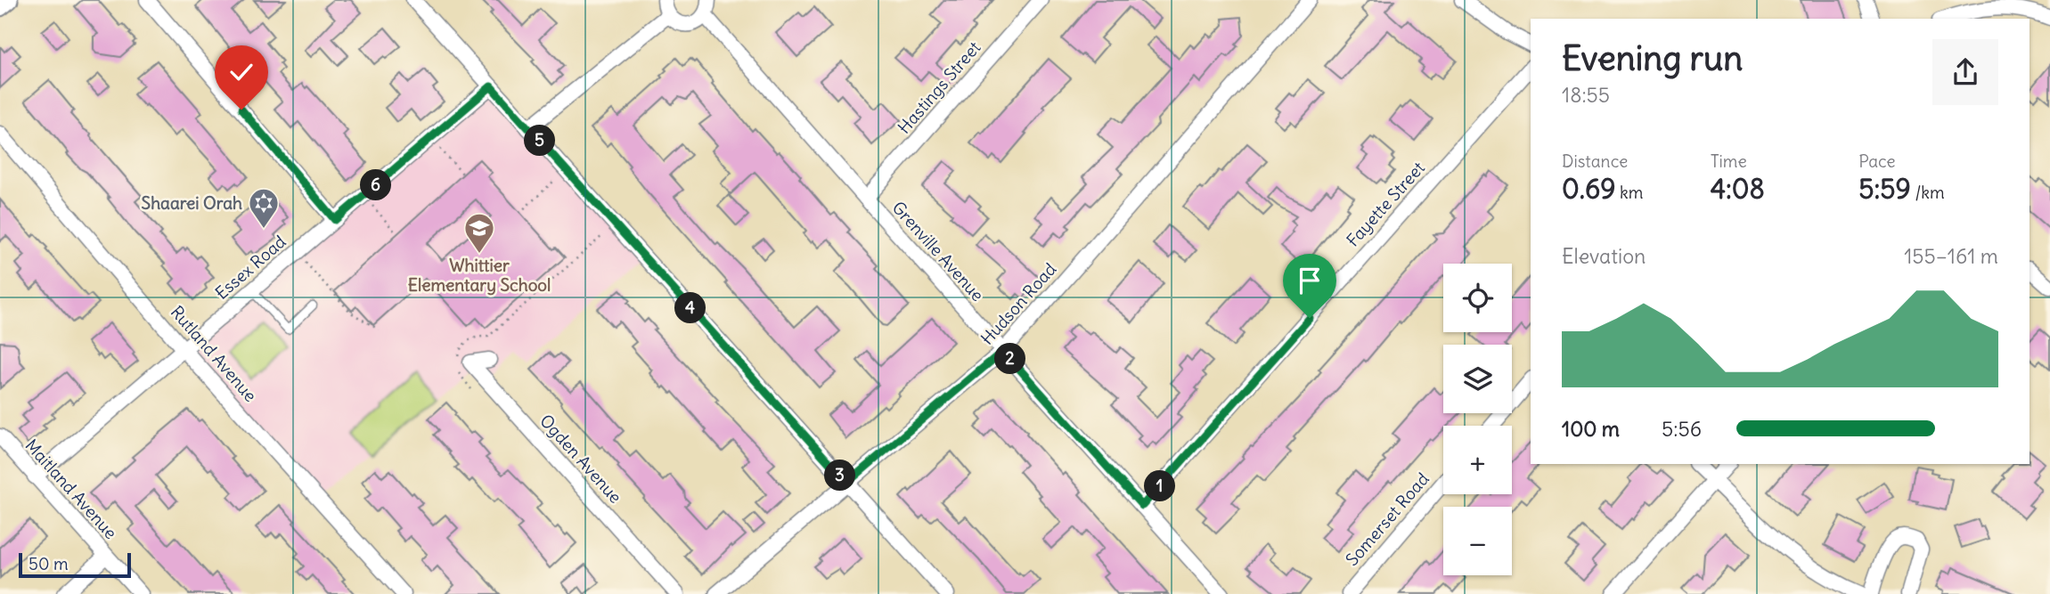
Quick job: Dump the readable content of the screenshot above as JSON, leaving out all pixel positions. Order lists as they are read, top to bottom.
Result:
{
  "streets": {
    "street": [
      "Hastings Street",
      "Fayette Street",
      "Grenville Avenue",
      "Essex Road",
      "Hudson Road",
      "Rutland Avenue",
      "Ogden Avenue",
      "Maitland Avenue",
      "Somerset Road"
    ]
  },
  "crossings": [
    ["Hastings Street", "Grenville Avenue"],
    ["Fayette Street", "Grenville Avenue"],
    ["Grenville Avenue", "Hudson Road"],
    ["Essex Road", "Rutland Avenue"],
    ["Essex Road", "Maitland Avenue"]
  ],
  "places": {
    "synagogue": ["Shaarei Orah"],
    "school or university": ["Whittier Elementary School"]
  },
  "scale_bar": "50 m",
  "page": {
    "heading": ["Evening run", "18:55"],
    "pins": [
      "5",
      "6",
      "4",
      "2",
      "3",
      "1"
    ],
    "stats": [
      ["Distance", "0.69 km"],
      ["Time", "4:08"],
      ["Pace", "5:59 /km"]
    ],
    "chart": ["Elevation", "155–161 m"],
    "map_buttons": ["+", "−"],
    "list": [
      {
        "name": "100 m",
        "note": "5:56"
      }
    ],
    "scale": "50 m"
  }
}
